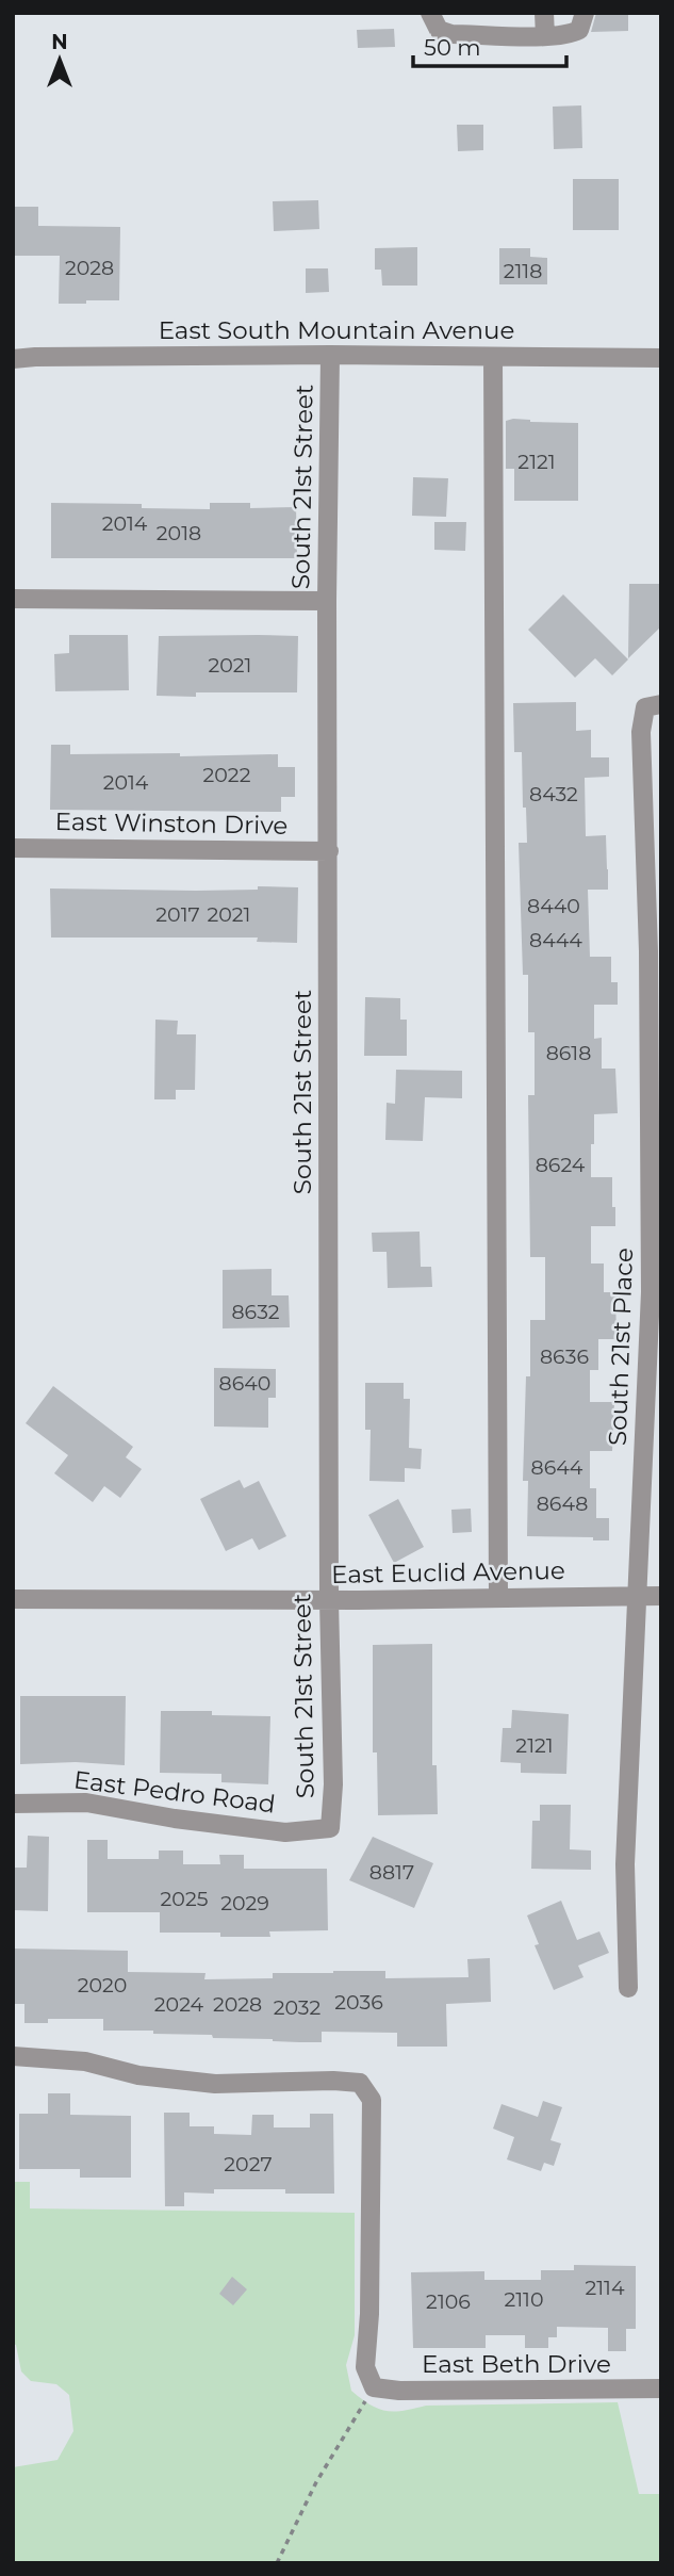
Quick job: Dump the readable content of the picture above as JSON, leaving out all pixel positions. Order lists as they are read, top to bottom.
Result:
{
  "streets": {
    "street": [
      "East South Mountain Avenue",
      "South 21st Street",
      "East Winston Drive",
      "South 21st Place",
      "East Euclid Avenue",
      "East Pedro Road",
      "East Beth Drive"
    ]
  },
  "crossings": [
    ["East South Mountain Avenue", "South 21st Street"],
    ["South 21st Street", "East Winston Drive"],
    ["South 21st Street", "East Euclid Avenue"],
    ["South 21st Street", "East Pedro Road"],
    ["South 21st Place", "East Euclid Avenue"]
  ],
  "house_numbers": [
    "2028",
    "2118",
    "2121",
    "2014",
    "2018",
    "2021",
    "2022",
    "2014",
    "8432",
    "8440",
    "2017",
    "2021",
    "8444",
    "8618",
    "8624",
    "8632",
    "8636",
    "8640",
    "8644",
    "8648",
    "2121",
    "8817",
    "2025",
    "2029",
    "2020",
    "2036",
    "2024",
    "2028",
    "2032",
    "2027",
    "2114",
    "2110",
    "2106"
  ],
  "scale_bar": "50 m",
  "north": "top"
}
